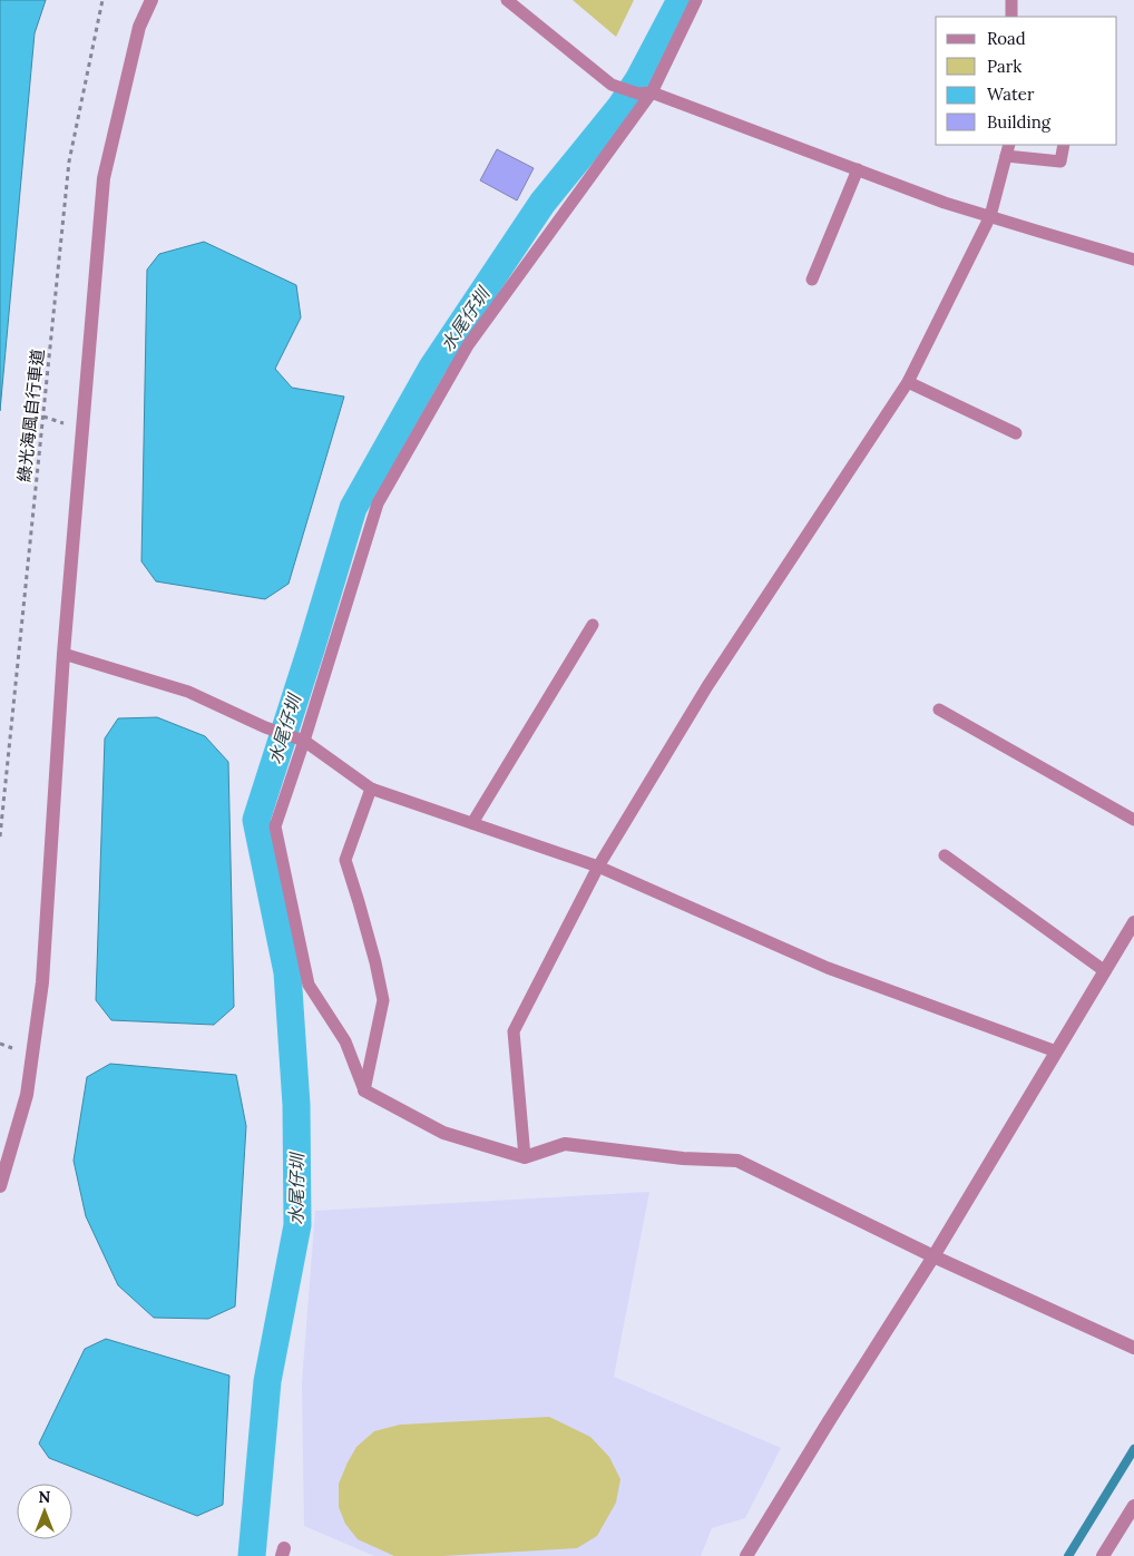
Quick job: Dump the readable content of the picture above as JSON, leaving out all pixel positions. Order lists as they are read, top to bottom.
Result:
{
  "streets": {
    "path": ["綠光海風自行車道"]
  },
  "water": ["水尾仔圳"],
  "legend": [
    "Road",
    "Park",
    "Water",
    "Building"
  ],
  "north": "top"
}
